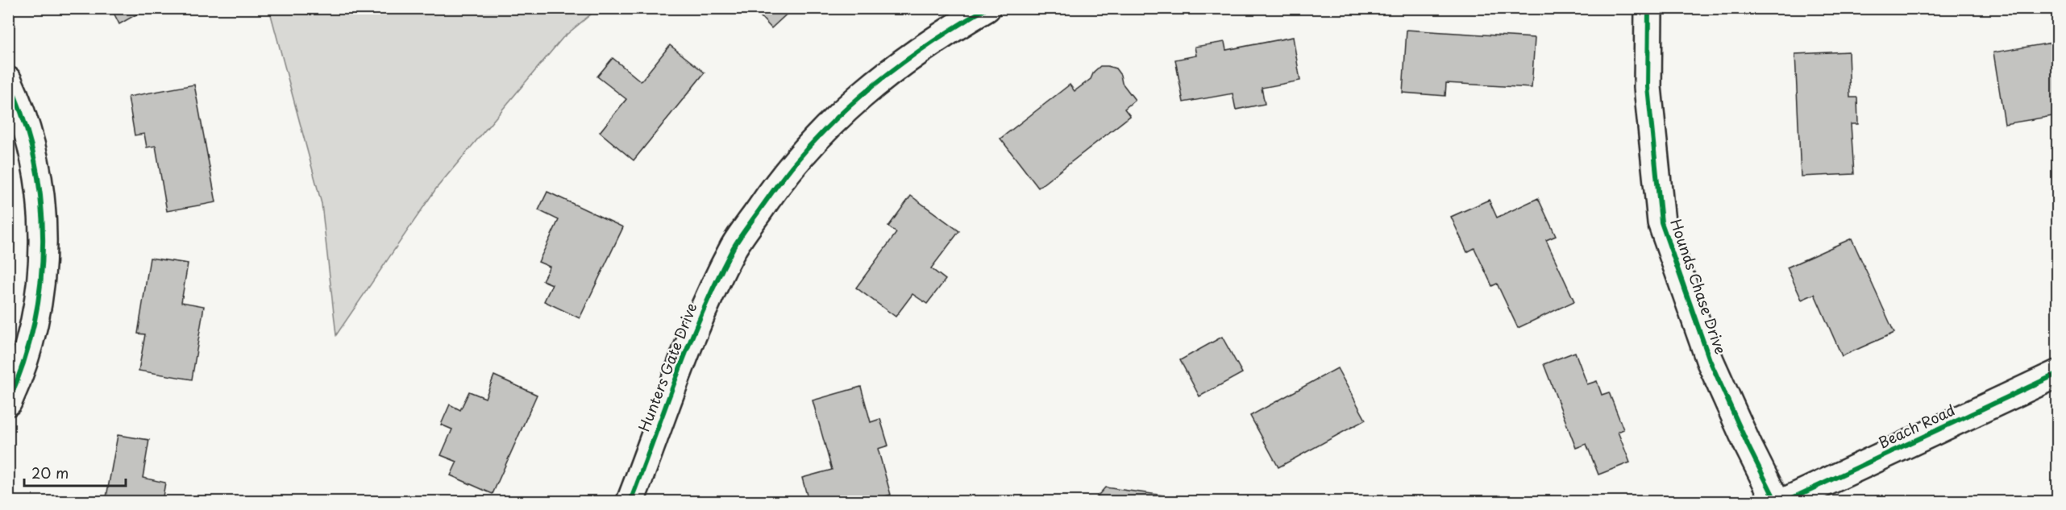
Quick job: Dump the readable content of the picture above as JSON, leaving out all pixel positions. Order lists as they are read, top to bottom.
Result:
{
  "streets": {
    "street": ["Hounds Chase Drive", "Hunters Gate Drive", "Beach Road"]
  },
  "scale_bar": "20 m"
}
